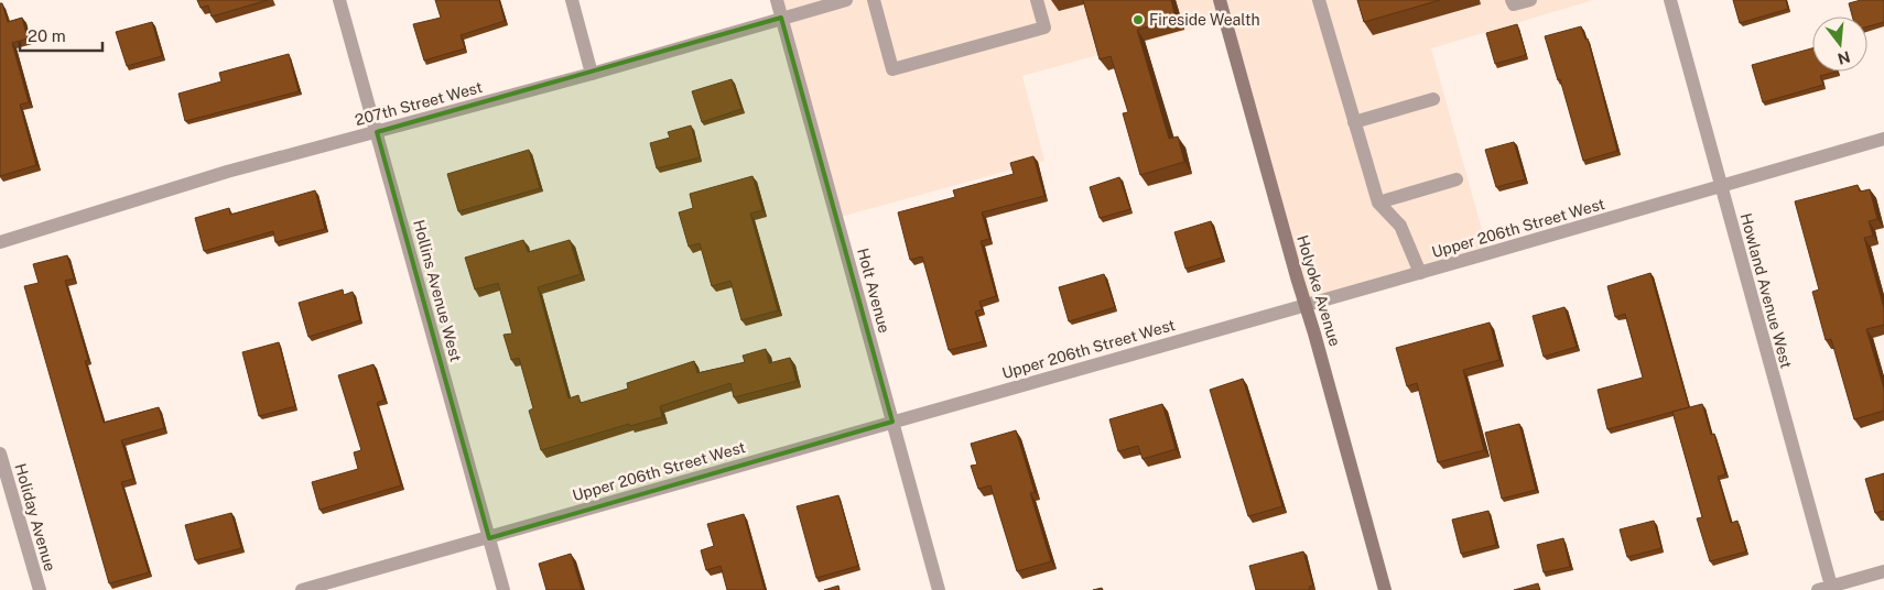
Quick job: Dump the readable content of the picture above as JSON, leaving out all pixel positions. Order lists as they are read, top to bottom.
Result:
{
  "streets": {
    "street": [
      "207th Street West",
      "Upper 206th Street West",
      "Hollins Avenue West",
      "Holt Avenue",
      "Holyoke Avenue",
      "Howland Avenue West",
      "Holiday Avenue"
    ]
  },
  "crossings": [
    ["207th Street West", "Hollins Avenue West"],
    ["207th Street West", "Holt Avenue"],
    ["Upper 206th Street West", "Hollins Avenue West"],
    ["Upper 206th Street West", "Holt Avenue"],
    ["Upper 206th Street West", "Holyoke Avenue"],
    ["Upper 206th Street West", "Howland Avenue West"]
  ],
  "places": ["Fireside Wealth"],
  "scale_bar": "20 m",
  "north": "bottom"
}
